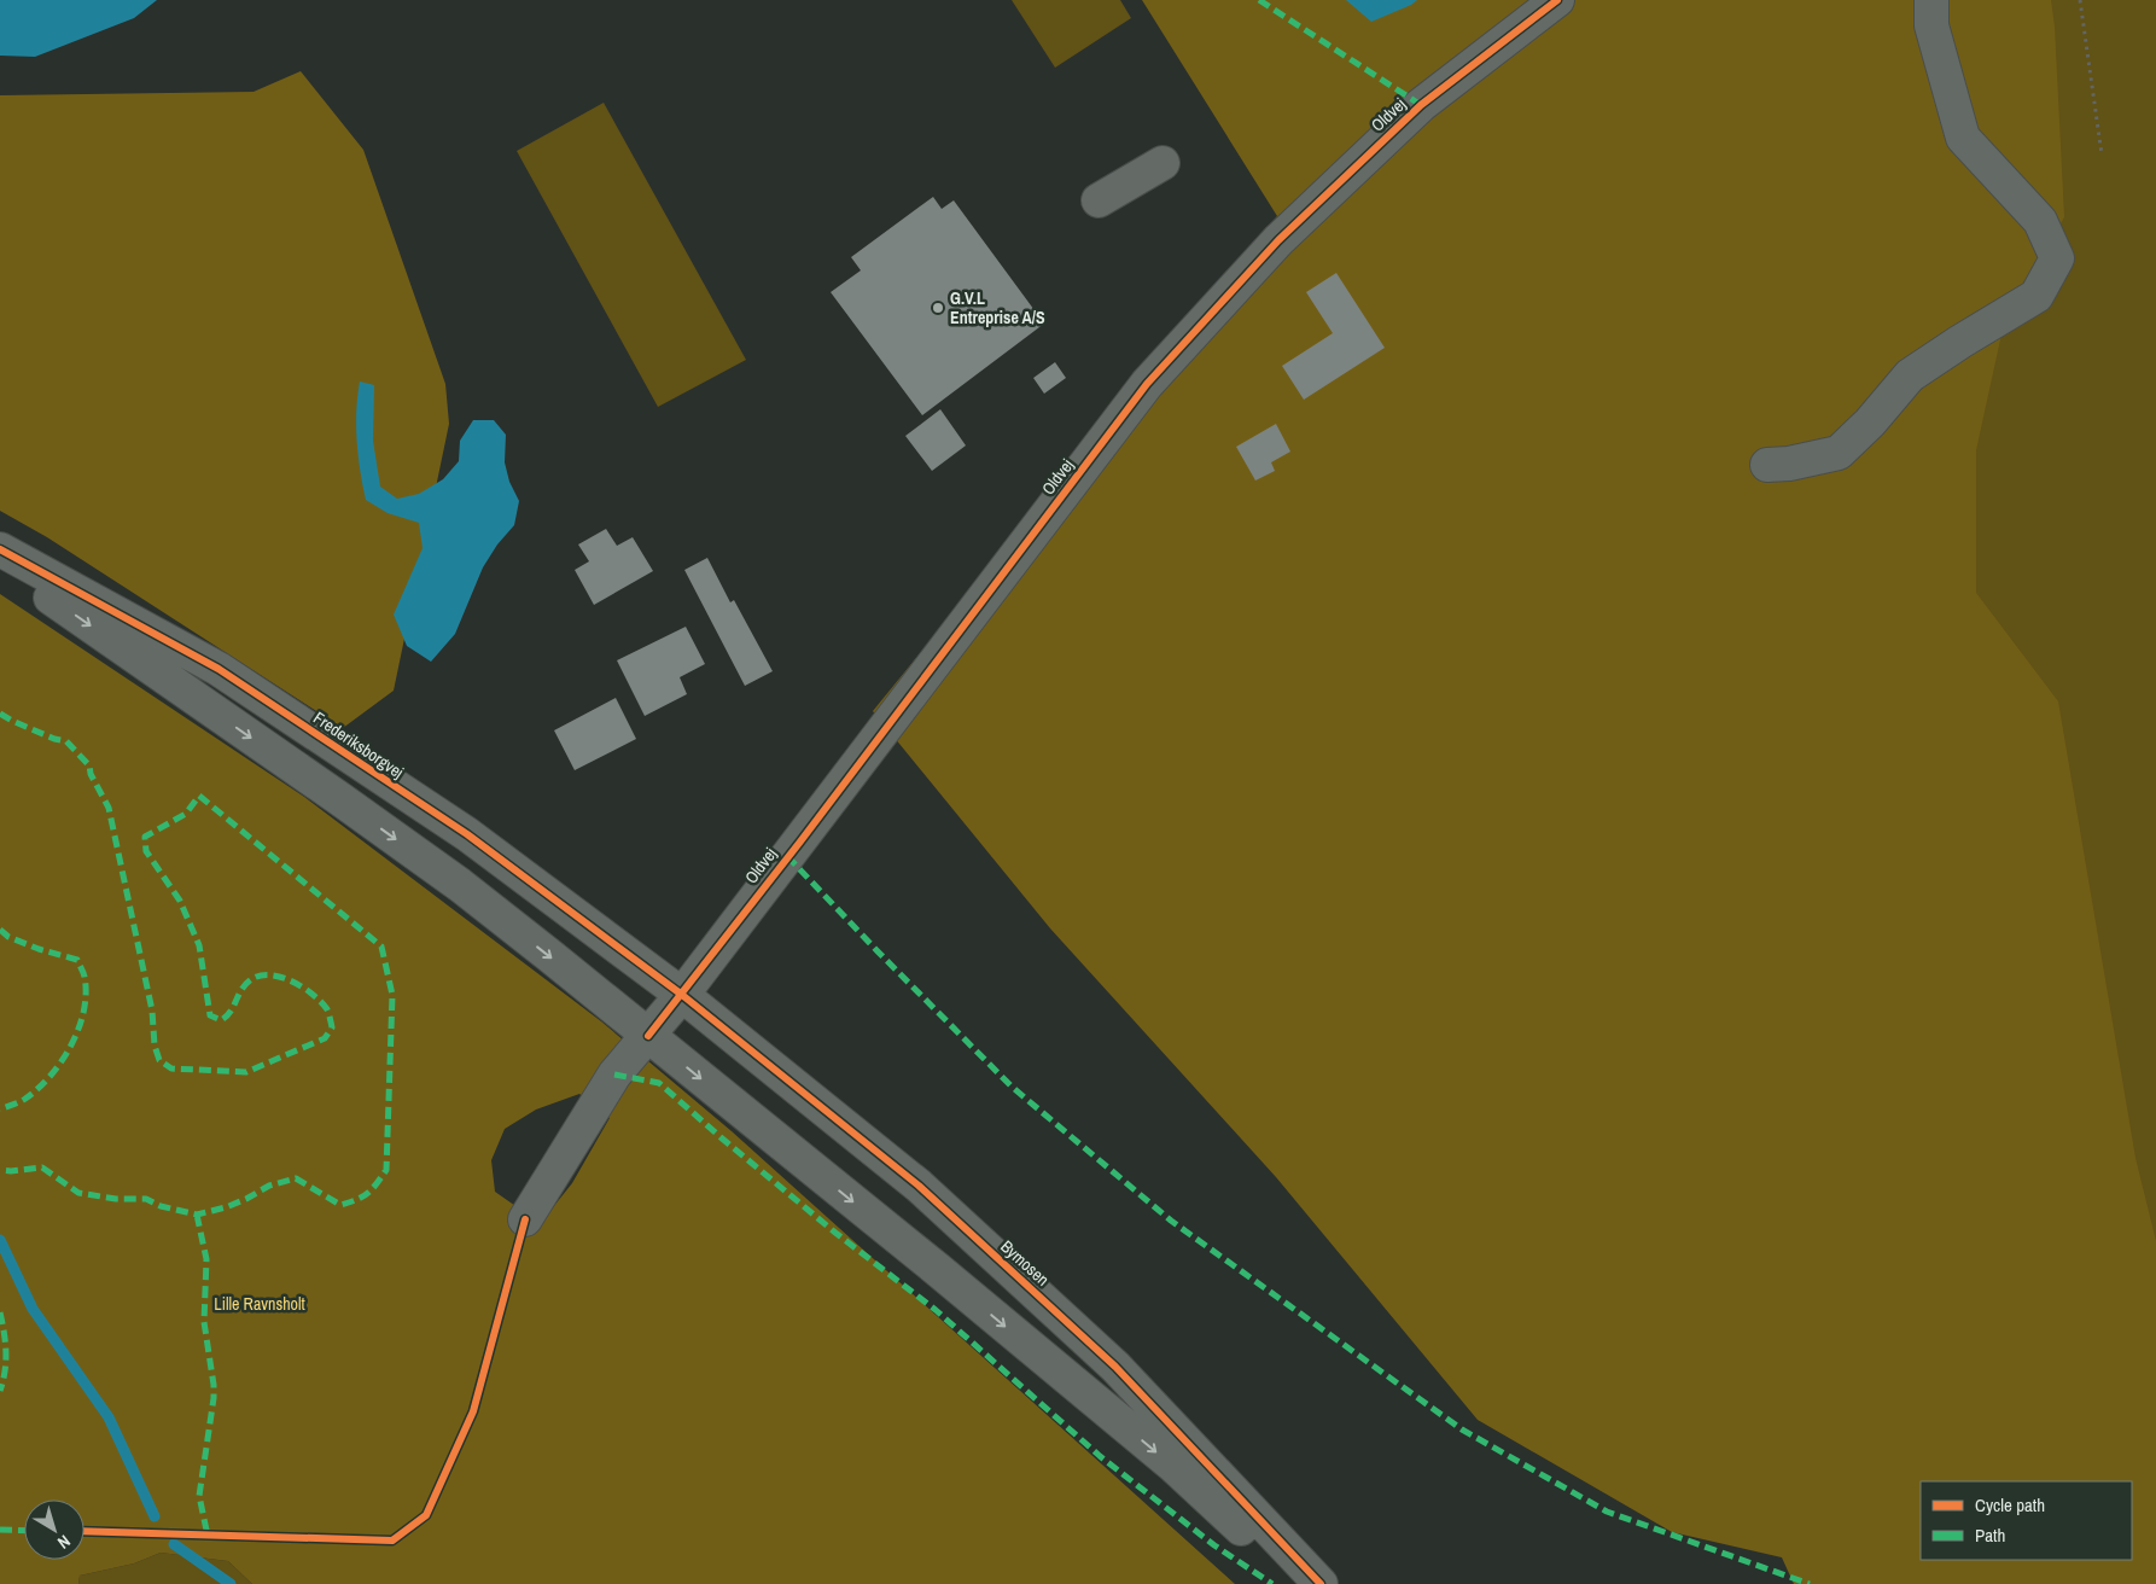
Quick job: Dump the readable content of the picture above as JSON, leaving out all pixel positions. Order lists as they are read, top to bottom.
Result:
{
  "streets": {
    "street": ["Oldvej", "Frederiksborgvej", "Bymosen"]
  },
  "crossings": [
    ["Oldvej", "Frederiksborgvej"],
    ["Oldvej", "Bymosen"],
    ["Frederiksborgvej", "Bymosen"]
  ],
  "parks": ["Lille Ravnsholt"],
  "places": ["G.V.L Entreprise A/S"],
  "legend": ["Cycle path", "Path"],
  "north": "bottom right"
}
